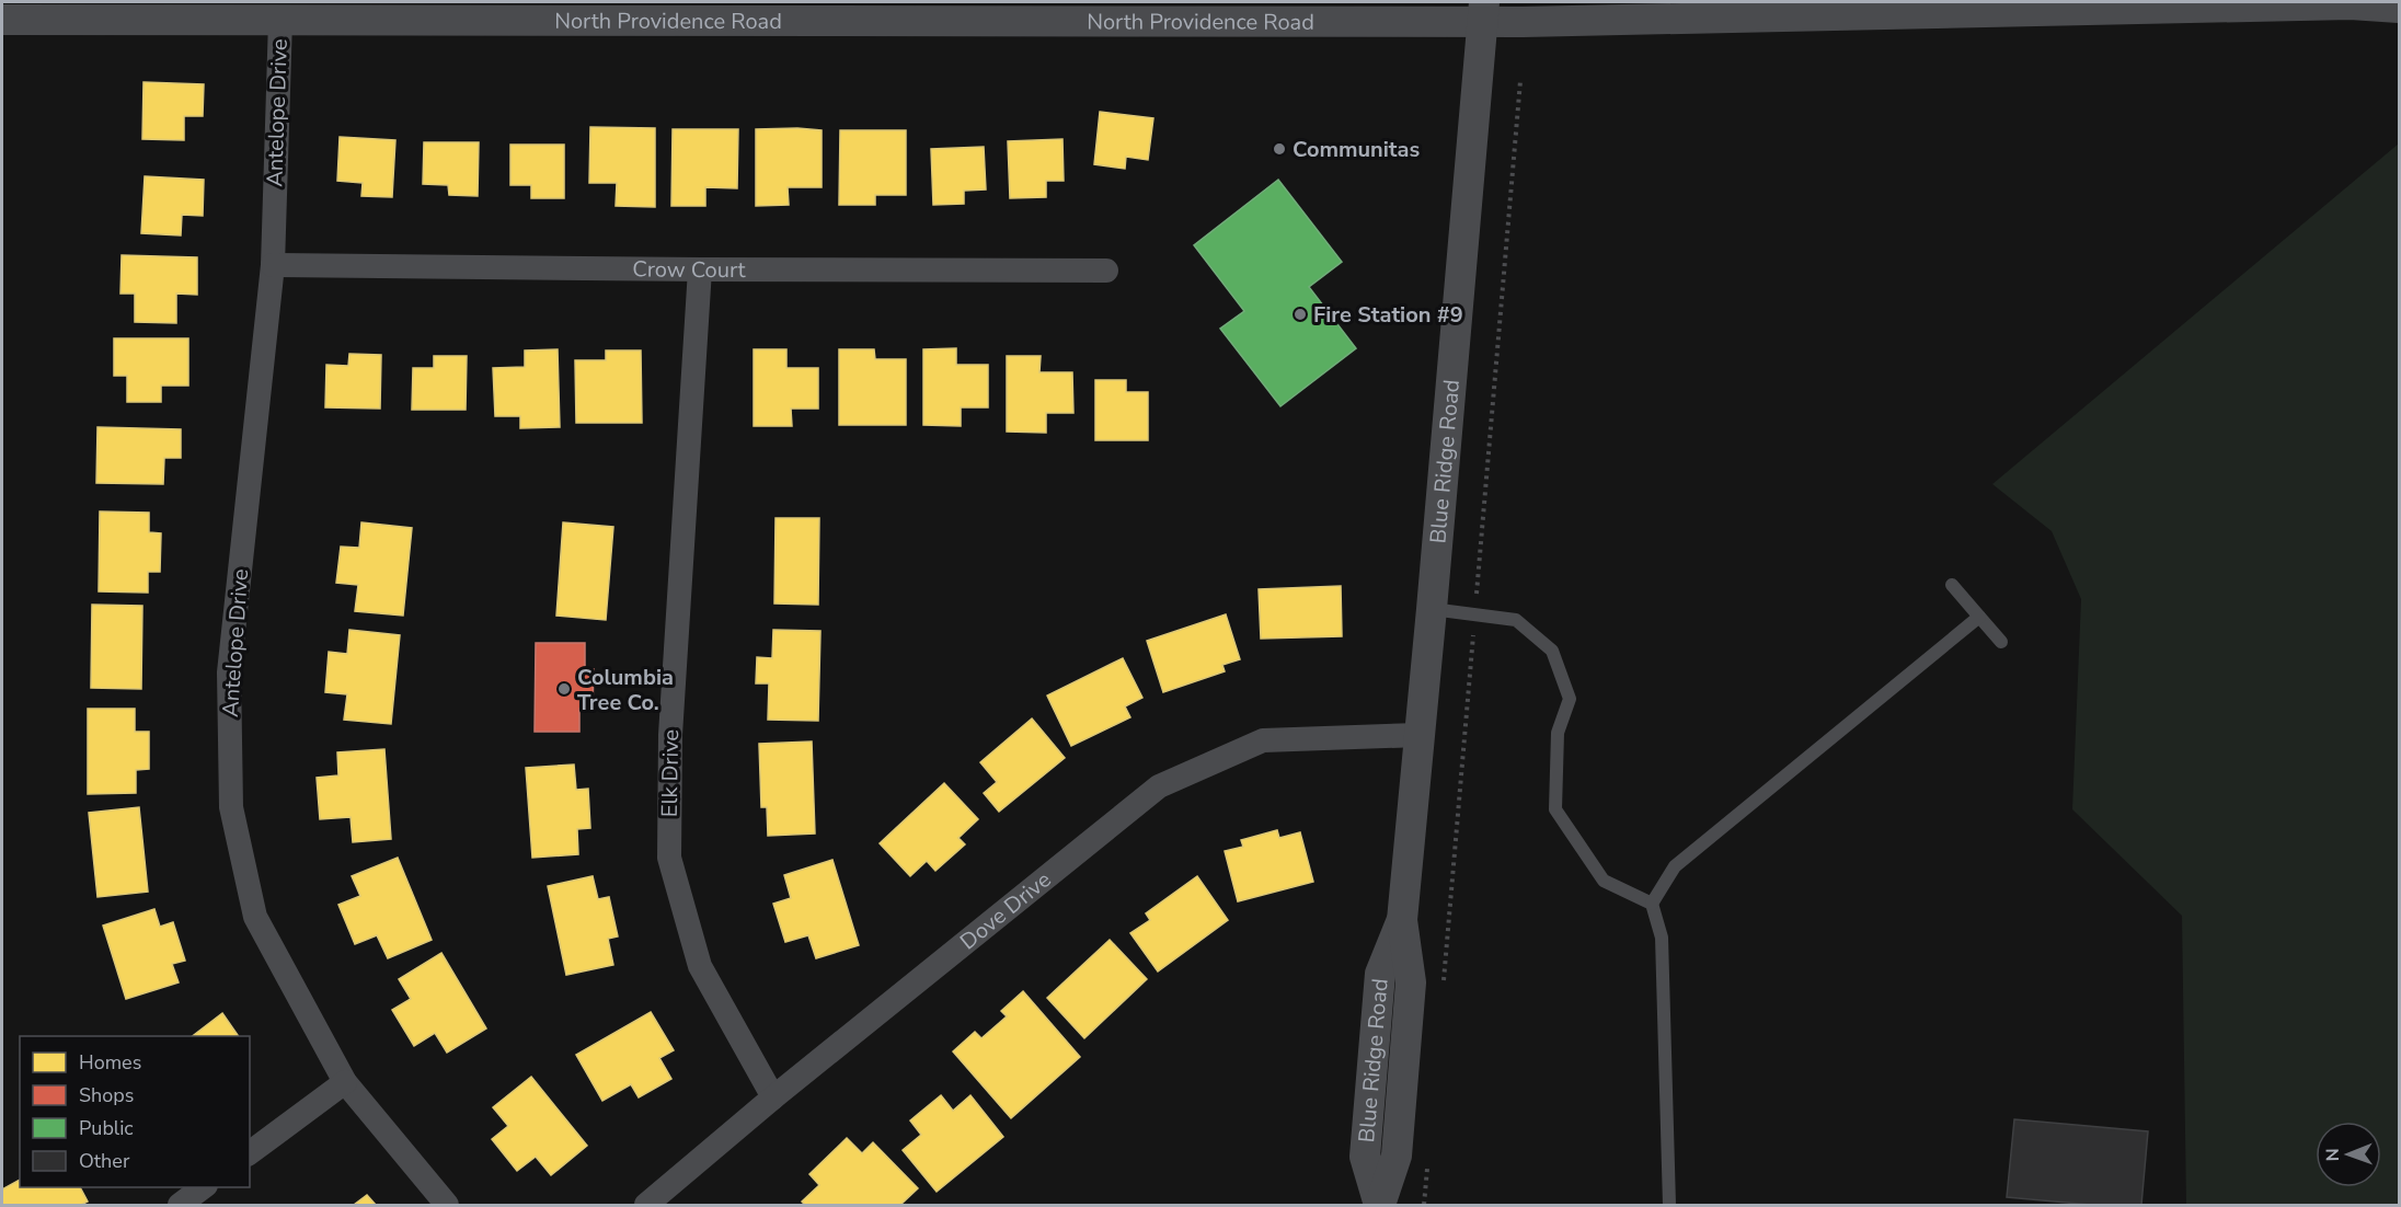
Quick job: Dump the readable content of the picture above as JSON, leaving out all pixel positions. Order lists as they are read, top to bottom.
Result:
{
  "streets": {
    "street": [
      "North Providence Road",
      "Antelope Drive",
      "Crow Court",
      "Blue Ridge Road",
      "Elk Drive",
      "Dove Drive"
    ]
  },
  "crossings": [
    ["North Providence Road", "Antelope Drive"],
    ["North Providence Road", "Blue Ridge Road"],
    ["Antelope Drive", "Crow Court"],
    ["Crow Court", "Elk Drive"],
    ["Blue Ridge Road", "Dove Drive"],
    ["Elk Drive", "Dove Drive"]
  ],
  "places": ["Communitas", "Fire Station #9", "Columbia Tree Co."],
  "legend": [
    "Homes",
    "Shops",
    "Public",
    "Other"
  ],
  "north": "left"
}
